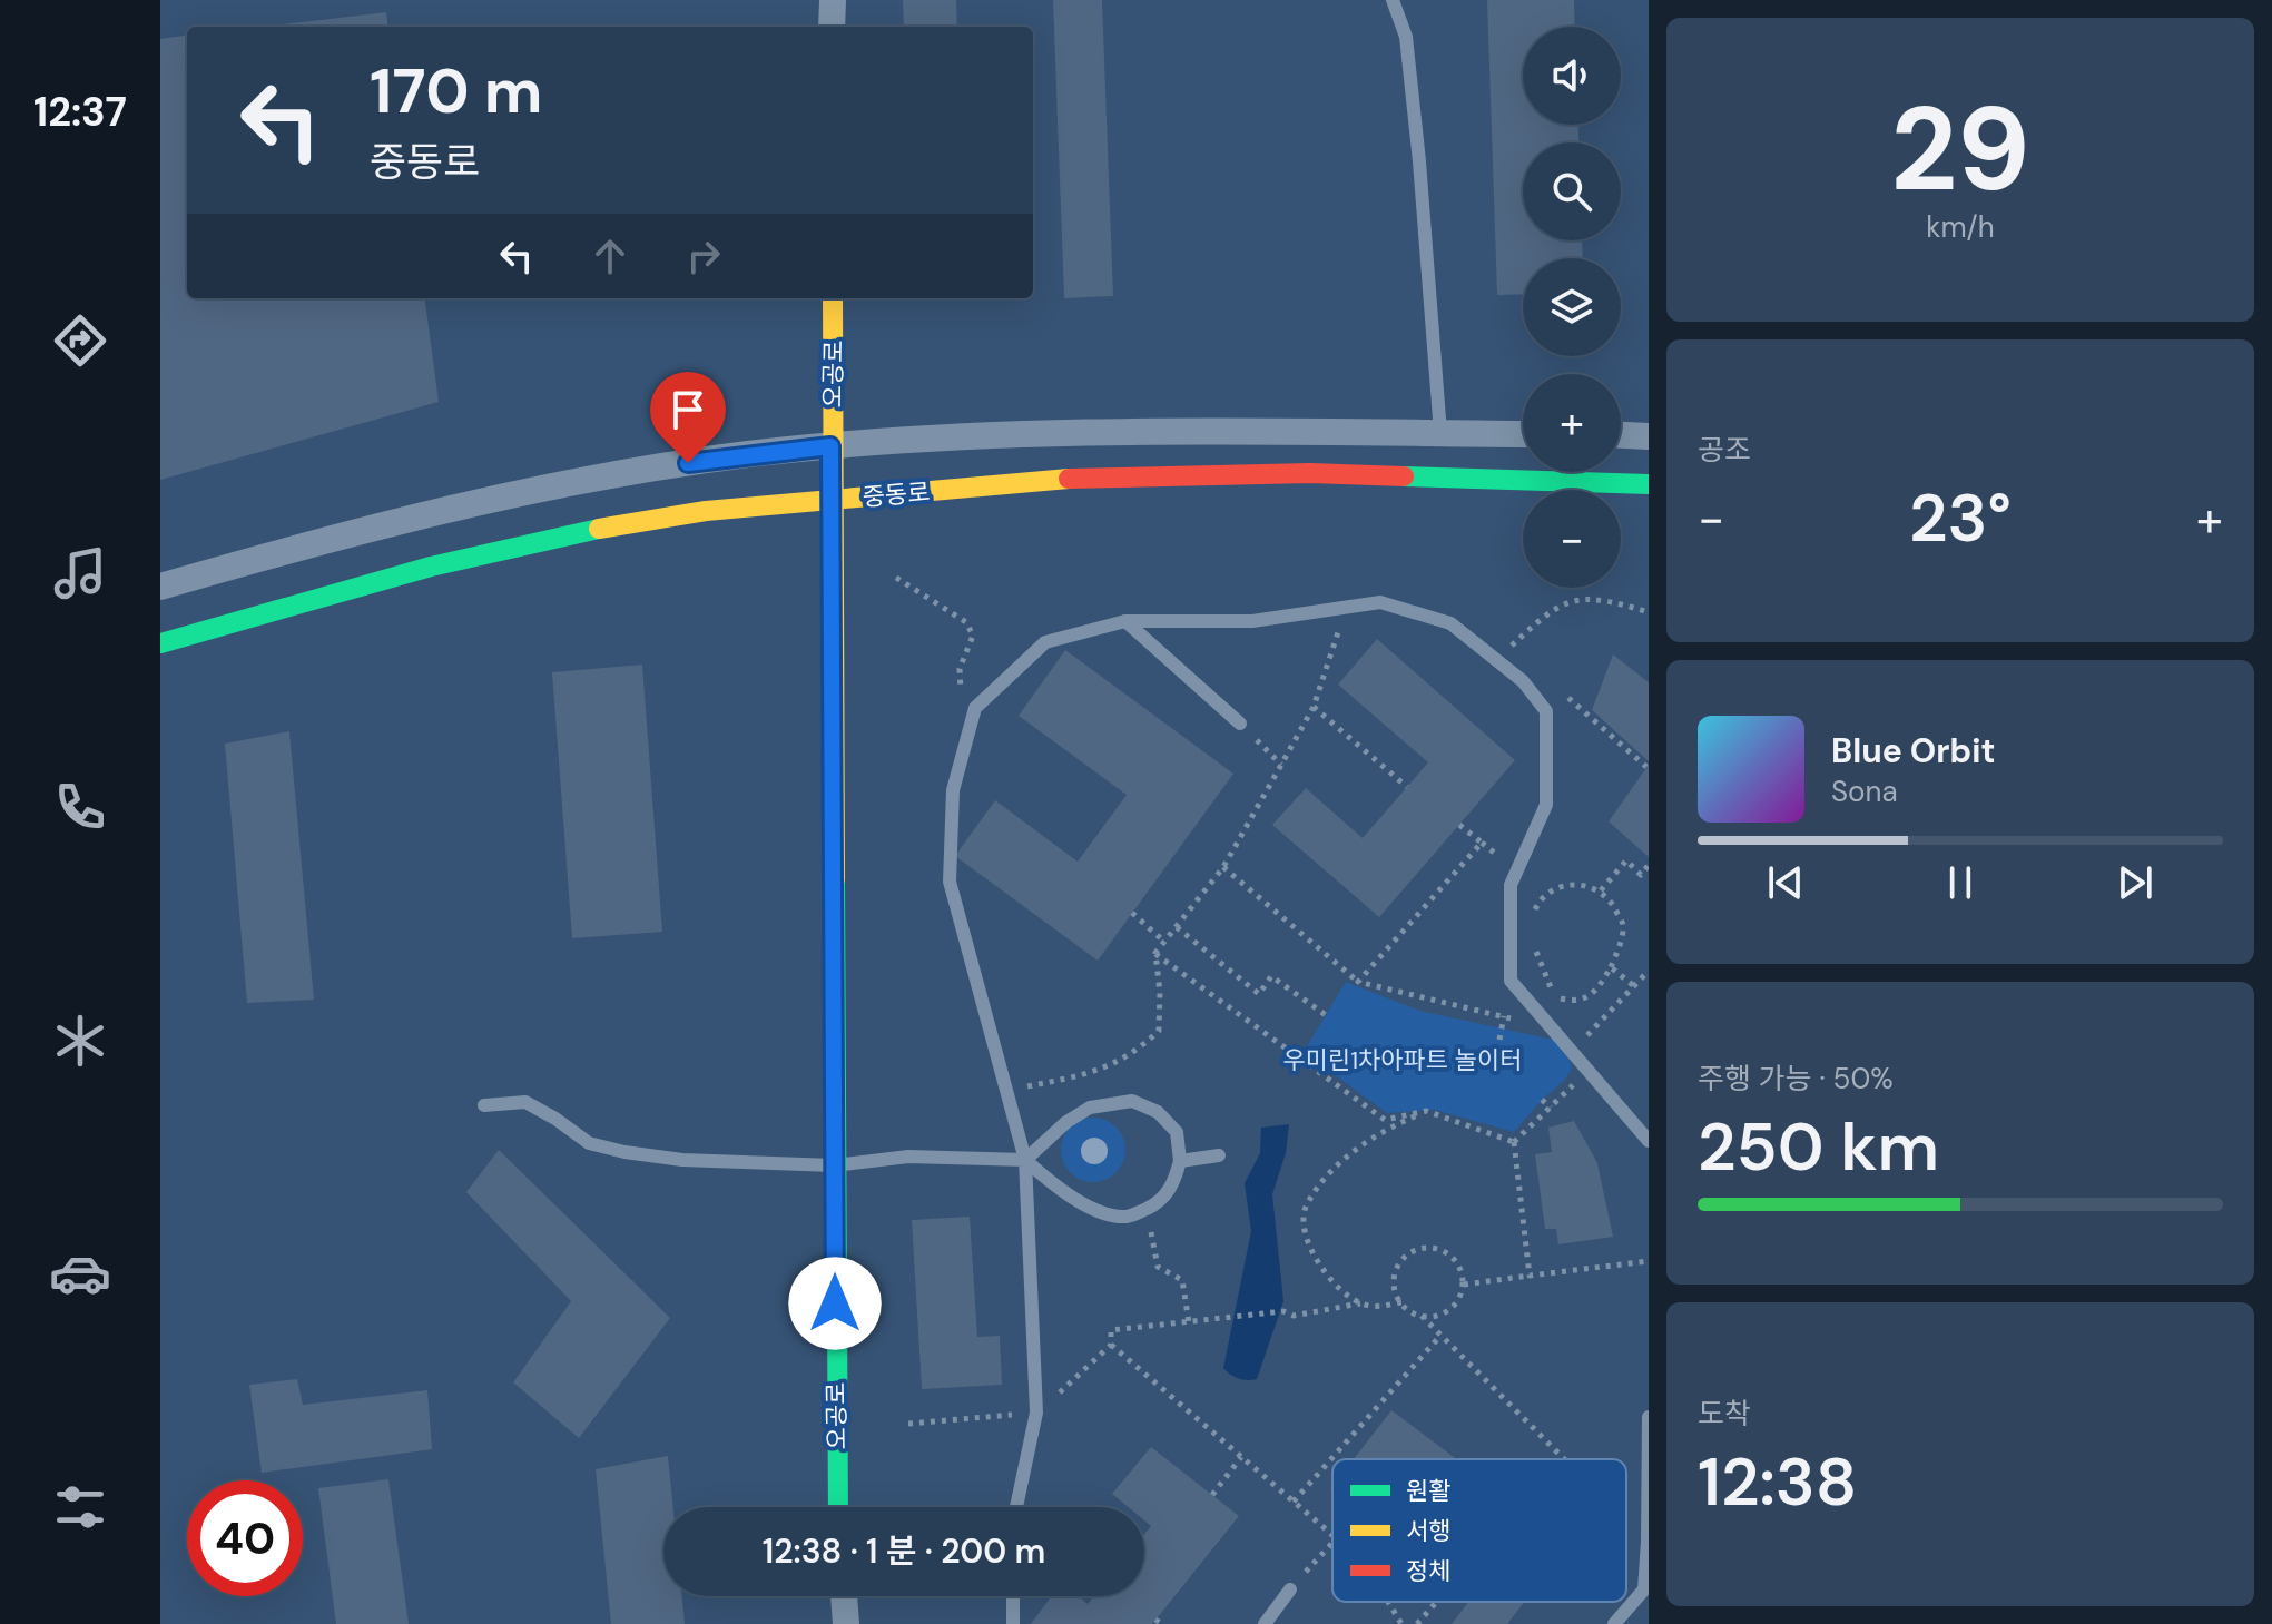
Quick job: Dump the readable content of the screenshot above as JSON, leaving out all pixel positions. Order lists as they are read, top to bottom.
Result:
{
  "streets": {
    "street": ["오공로", "중동로"]
  },
  "crossings": [
    ["오공로", "중동로"]
  ],
  "parks": ["우미린1차아파트 놀이터"],
  "legend": ["원활", "서행", "정체"],
  "page": {
    "tabs": "12:37",
    "tile": [
      ["29", "km/h"],
      "공조",
      ["주행 가능 · 50%", "250 km"],
      ["도착", "12:38"]
    ],
    "map_buttons": ["+", "−"],
    "turn": ["170 m", "중동로"],
    "heat": ["−", "23°", "+"],
    "song": ["Blue Orbit", "Sona"],
    "limit": "40",
    "trip": "12:38 · 1 분 · 200 m"
  }
}
